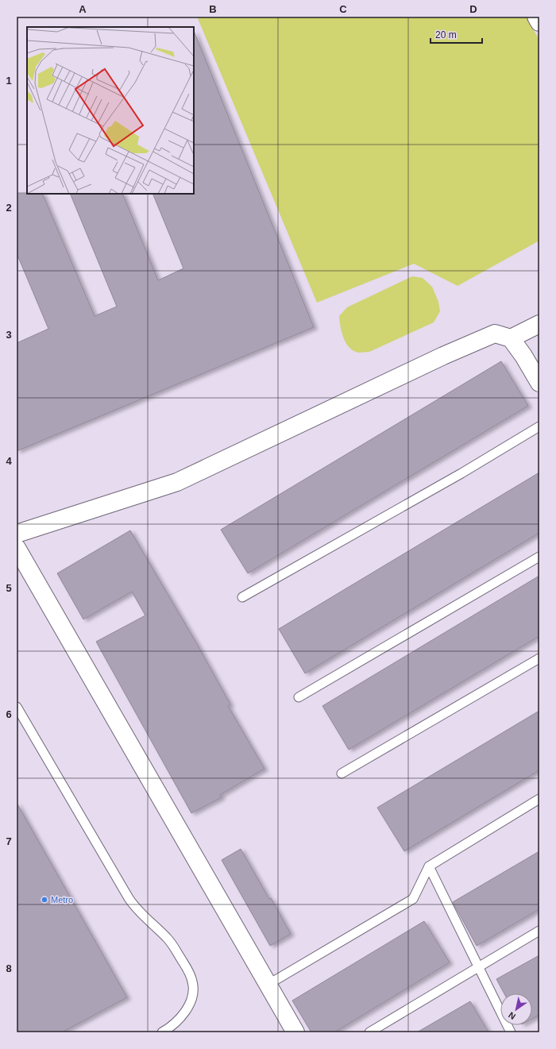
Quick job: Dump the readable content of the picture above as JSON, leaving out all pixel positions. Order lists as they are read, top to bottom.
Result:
{
  "places": ["Metro"],
  "scale_bar": "20 m",
  "north": "bottom left",
  "grid": {
    "columns": [
      "A",
      "B",
      "C",
      "D"
    ],
    "rows": [
      "1",
      "2",
      "3",
      "4",
      "5",
      "6",
      "7",
      "8"
    ]
  }
}
